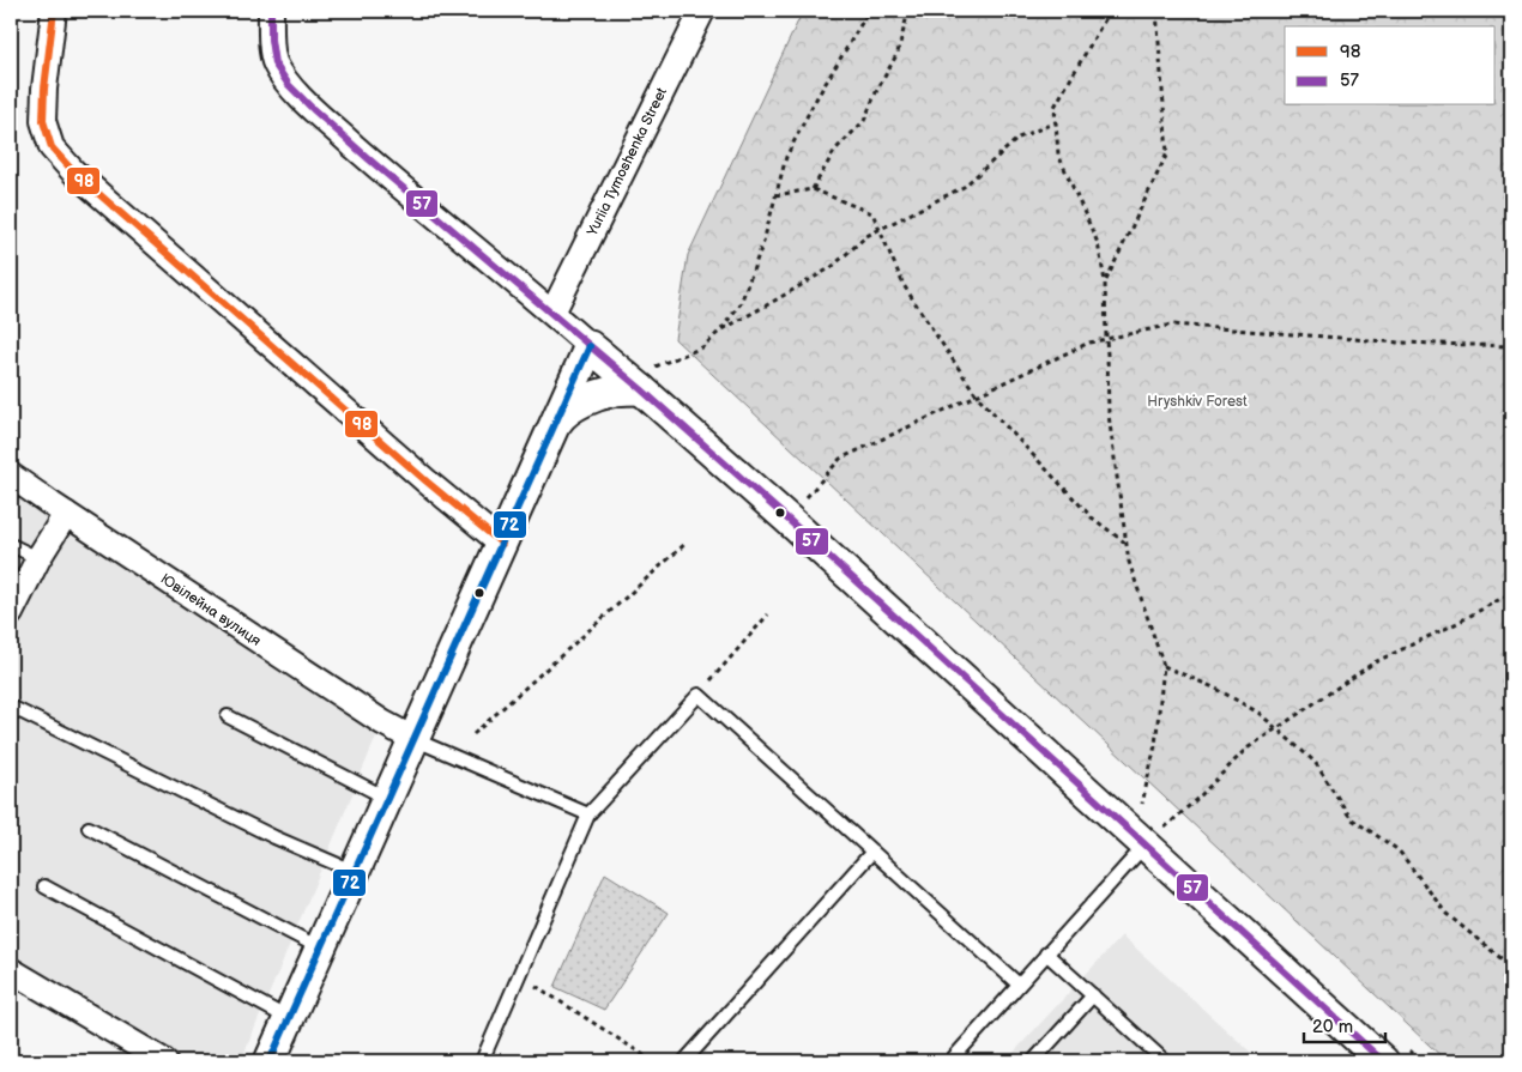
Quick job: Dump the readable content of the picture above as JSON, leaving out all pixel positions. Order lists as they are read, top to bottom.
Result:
{
  "streets": {
    "street": ["Yuriia Tymoshenka Street", "Ювілейна вулиця"]
  },
  "parks": ["Hryshkiv Forest"],
  "lines": ["transit line 98", "transit line 57", "transit line 72"],
  "legend": ["98", "57"],
  "scale_bar": "20 m"
}
